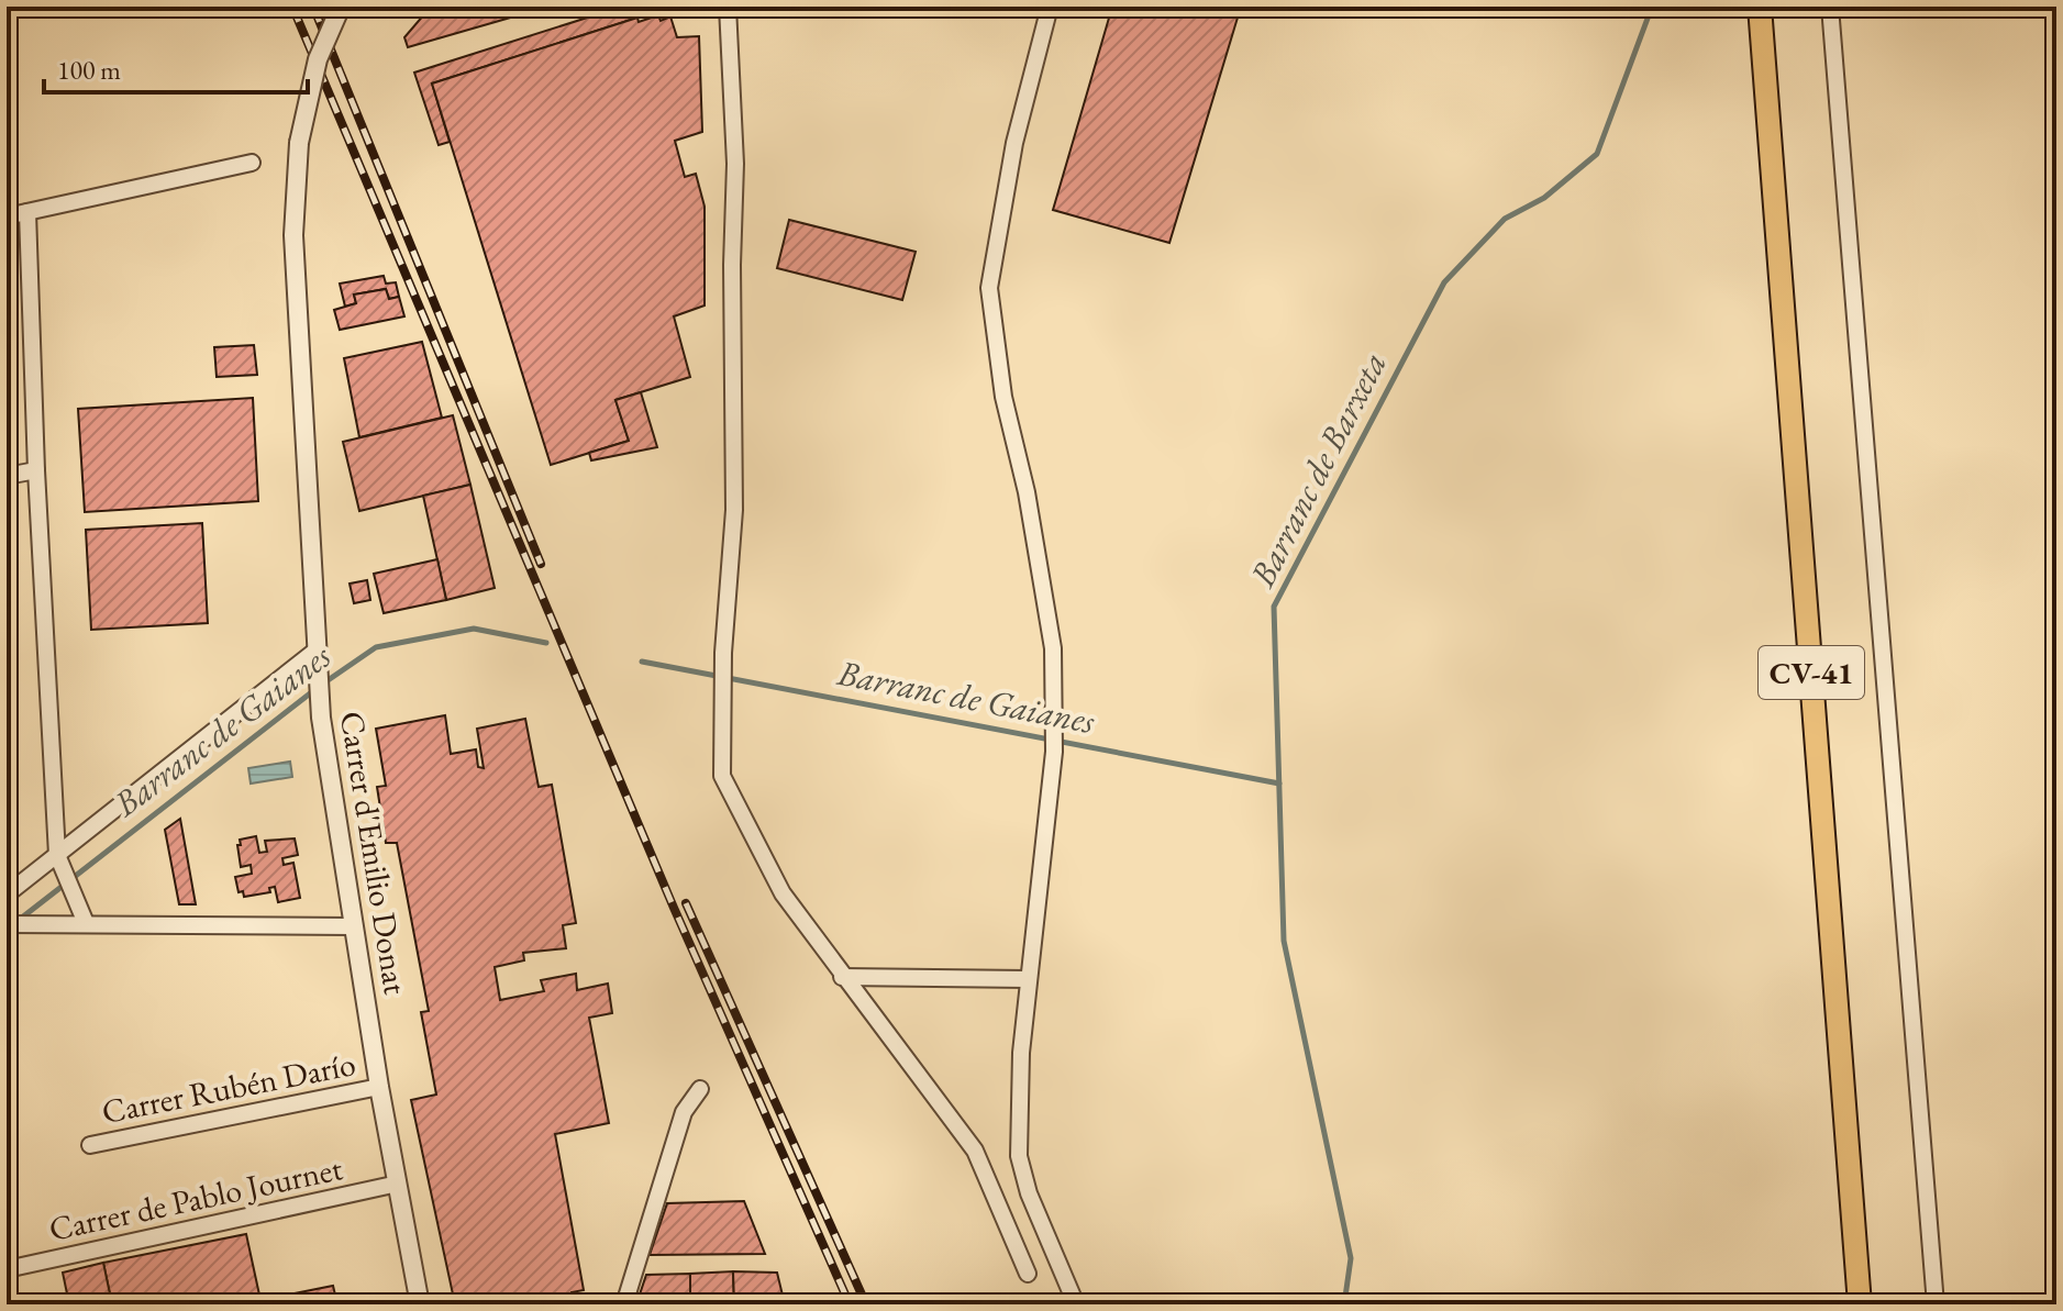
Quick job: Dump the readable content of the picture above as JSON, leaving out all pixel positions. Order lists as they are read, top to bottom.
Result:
{
  "streets": {
    "main road": ["CV-41"],
    "street": ["Carrer d'Emilio Donat", "Carrer Rubén Darío", "Carrer de Pablo Journet"]
  },
  "crossings": [
    ["Carrer d'Emilio Donat", "Carrer Rubén Darío"],
    ["Carrer d'Emilio Donat", "Carrer de Pablo Journet"]
  ],
  "water": ["Barranc de Barxeta", "Barranc de Gaianes"],
  "scale_bar": "100 m"
}
